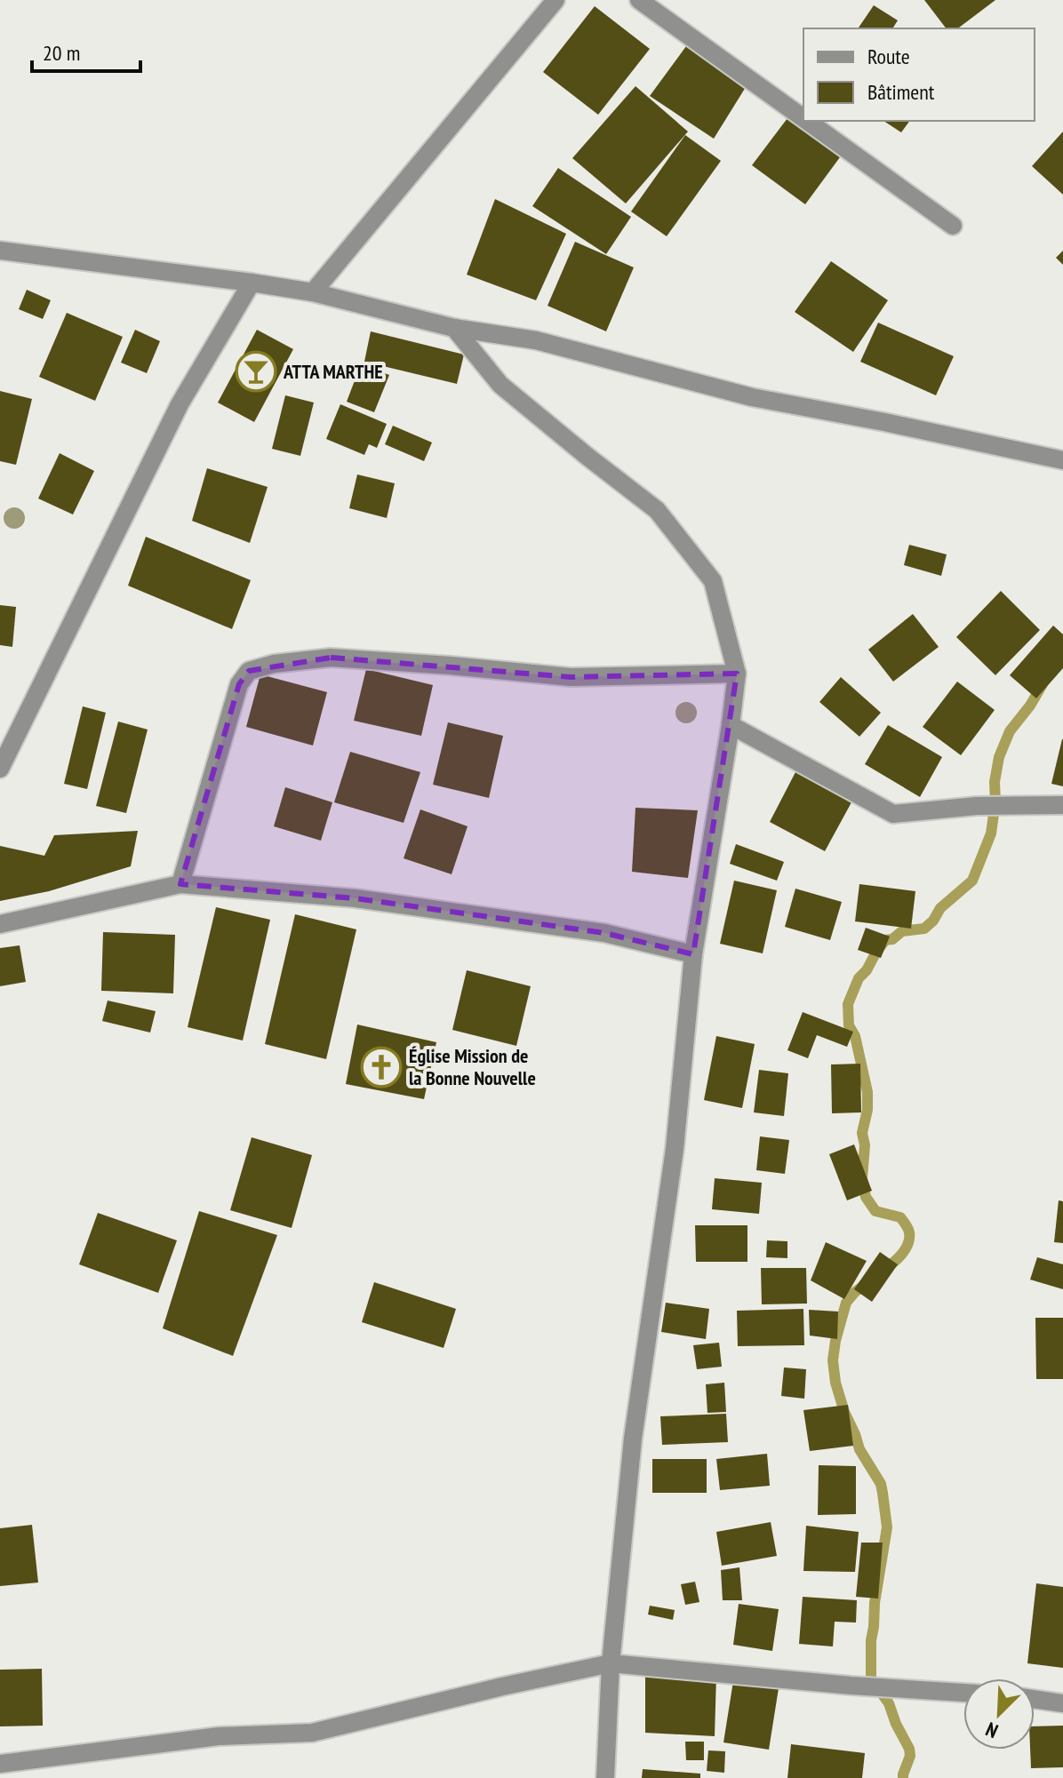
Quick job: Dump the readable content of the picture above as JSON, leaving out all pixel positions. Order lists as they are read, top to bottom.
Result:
{
  "places": {
    "bar": ["ATTA MARTHE"],
    "church": ["Église Mission de la Bonne Nouvelle"]
  },
  "legend": ["Route", "Bâtiment"],
  "scale_bar": "20 m",
  "north": "bottom left"
}
